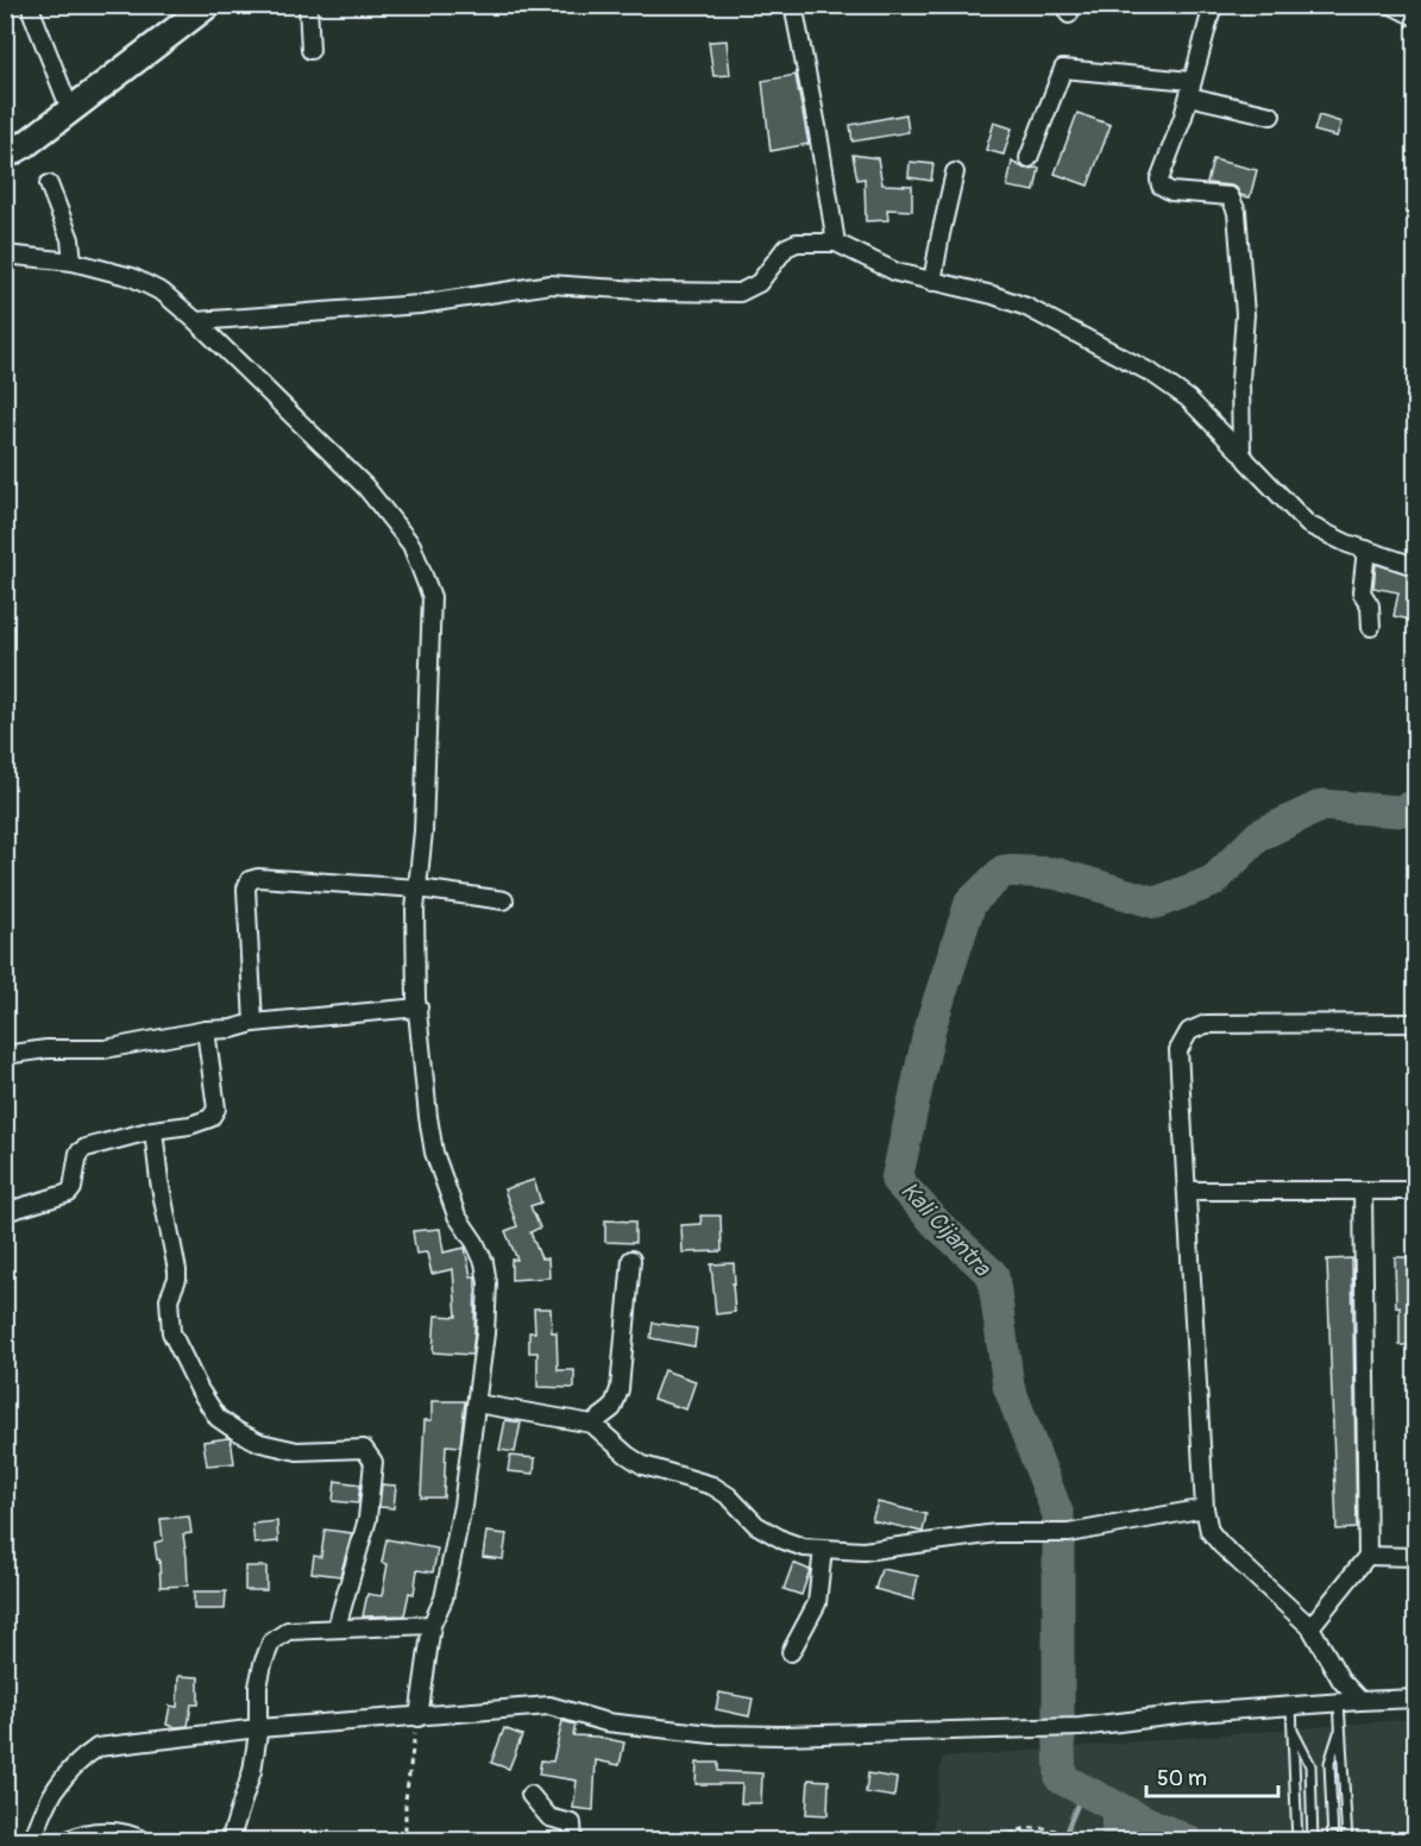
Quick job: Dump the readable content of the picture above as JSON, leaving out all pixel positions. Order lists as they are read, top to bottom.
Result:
{
  "water": ["Kali Cijantra"],
  "scale_bar": "50 m"
}
